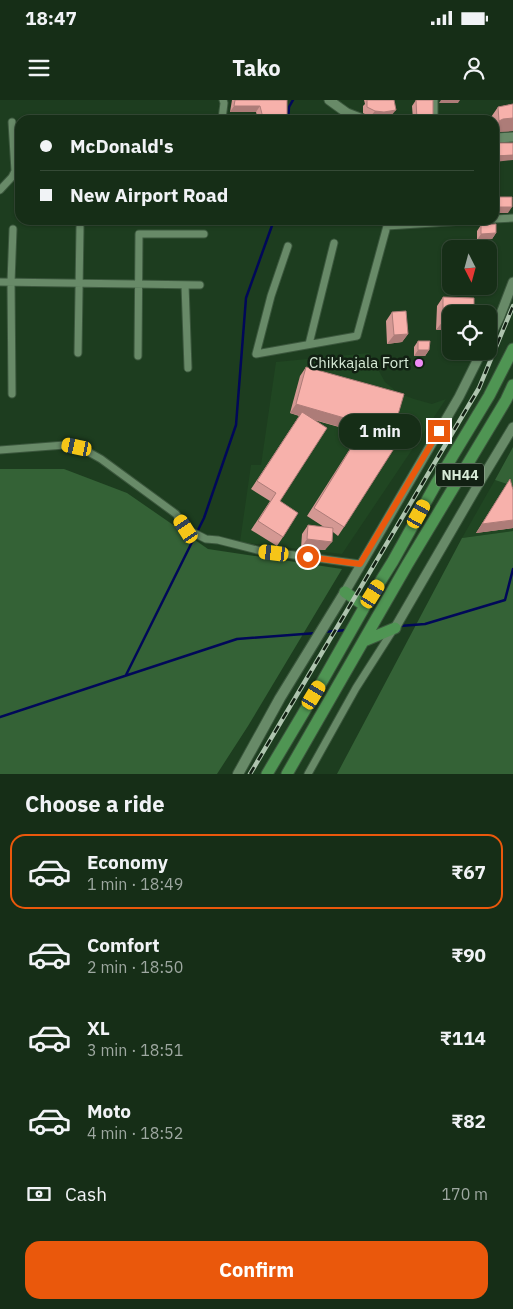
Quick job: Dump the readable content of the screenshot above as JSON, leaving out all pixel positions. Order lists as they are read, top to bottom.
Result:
{
  "streets": {
    "highway": ["NH44"]
  },
  "places": ["Chikkajala Fort"],
  "north": "bottom",
  "page": {
    "status": "18:47",
    "header": "Tako",
    "banner": ["McDonald's", "New Airport Road"],
    "bubble": "1 min",
    "heading": "Choose a ride",
    "list": [
      {
        "name": "Economy",
        "note": "1 min · 18:49",
        "value": "₹67"
      },
      {
        "name": "Comfort",
        "note": "2 min · 18:50",
        "value": "₹90"
      },
      {
        "name": "XL",
        "note": "3 min · 18:51",
        "value": "₹114"
      },
      {
        "name": "Moto",
        "note": "4 min · 18:52",
        "value": "₹82"
      }
    ],
    "pay": ["Cash", "170 m"],
    "buttons": "Confirm"
  }
}
